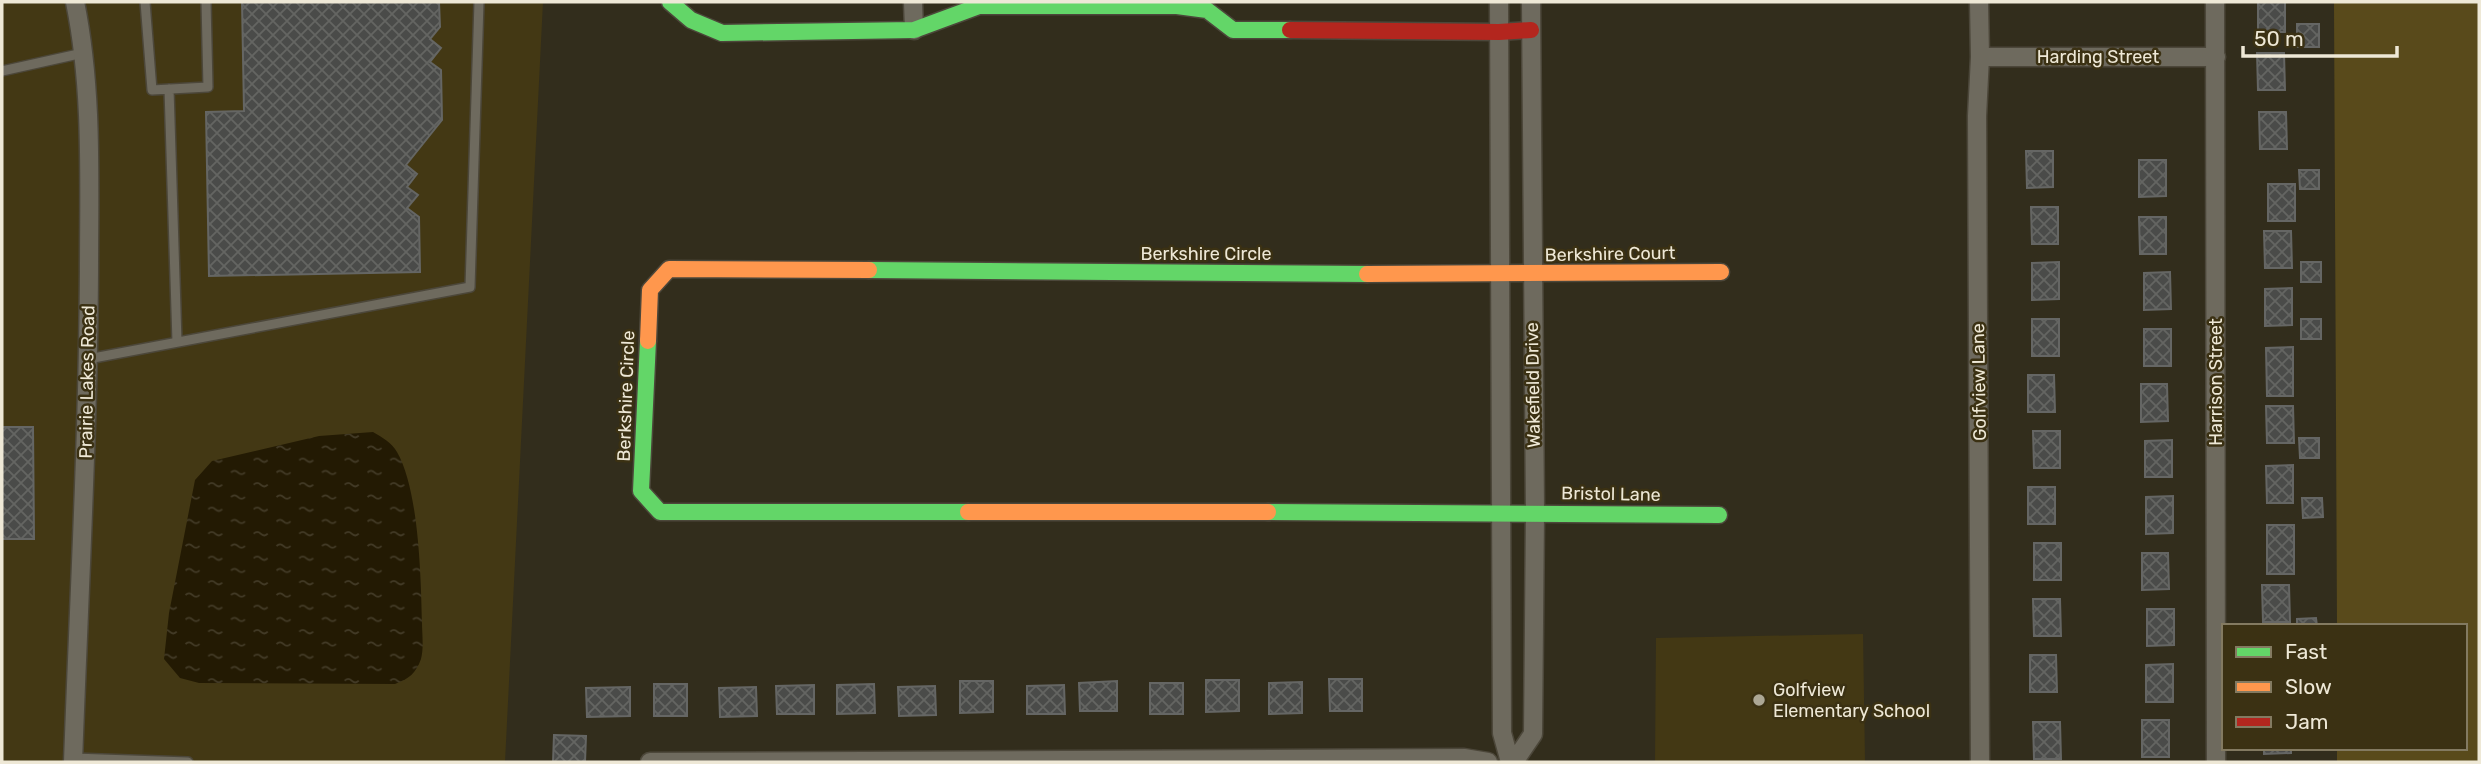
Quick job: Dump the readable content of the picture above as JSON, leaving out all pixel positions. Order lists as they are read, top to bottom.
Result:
{
  "streets": {
    "street": [
      "Harding Street",
      "Berkshire Circle",
      "Berkshire Court",
      "Prairie Lakes Road",
      "Golfview Lane",
      "Harrison Street",
      "Wakefield Drive",
      "Bristol Lane"
    ]
  },
  "crossings": [
    ["Harding Street", "Golfview Lane"],
    ["Harding Street", "Harrison Street"],
    ["Berkshire Circle", "Berkshire Court"],
    ["Berkshire Circle", "Wakefield Drive"],
    ["Berkshire Circle", "Bristol Lane"],
    ["Berkshire Court", "Wakefield Drive"],
    ["Wakefield Drive", "Bristol Lane"]
  ],
  "places": ["Golfview Elementary School"],
  "legend": ["Fast", "Slow", "Jam"],
  "scale_bar": "50 m"
}
